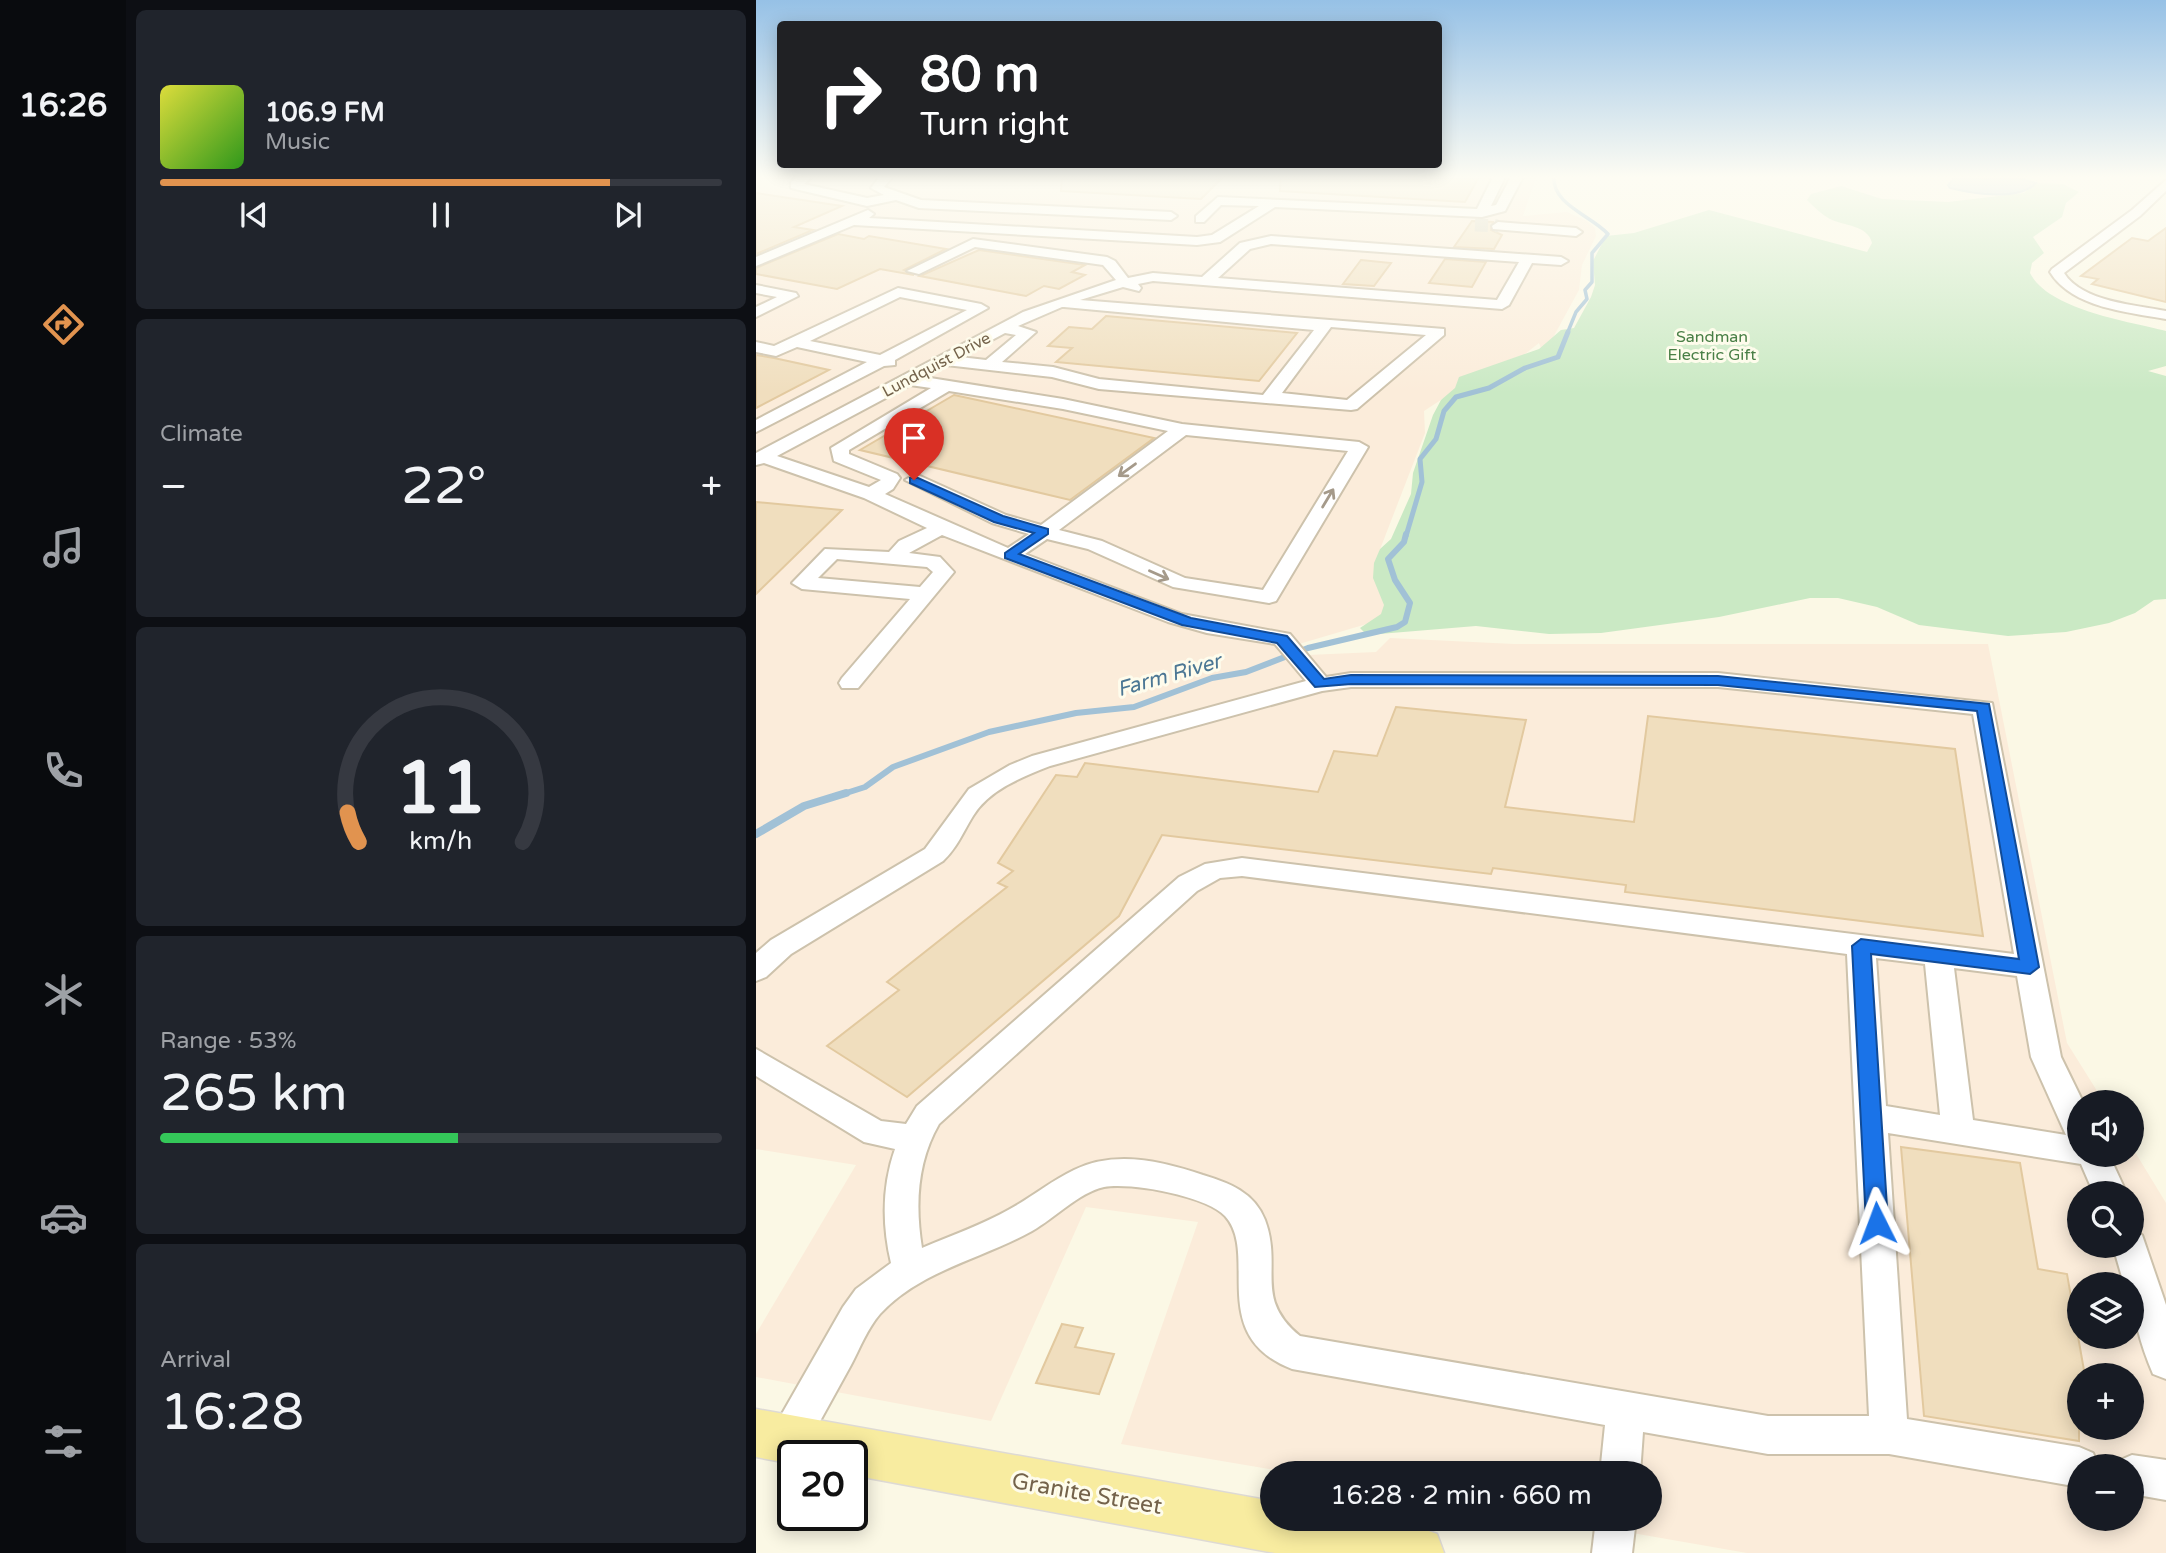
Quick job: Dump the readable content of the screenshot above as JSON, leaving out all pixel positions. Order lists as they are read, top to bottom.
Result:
{
  "streets": {
    "main road": ["Granite Street"],
    "street": ["Lundquist Drive"]
  },
  "water": ["Farm River"],
  "parks": ["Sandman Electric Gift"],
  "page": {
    "tabs": "16:26",
    "turn": ["80 m", "Turn right"],
    "song": ["106.9 FM", "Music"],
    "tile": [
      "Climate",
      ["Range · 53%", "265 km"],
      ["Arrival", "16:28"]
    ],
    "heat": ["−", "22°", "+"],
    "map_buttons": ["+", "−"],
    "limit": "20",
    "trip": "16:28 · 2 min · 660 m",
    "gauge": ["11", "km/h"]
  }
}
